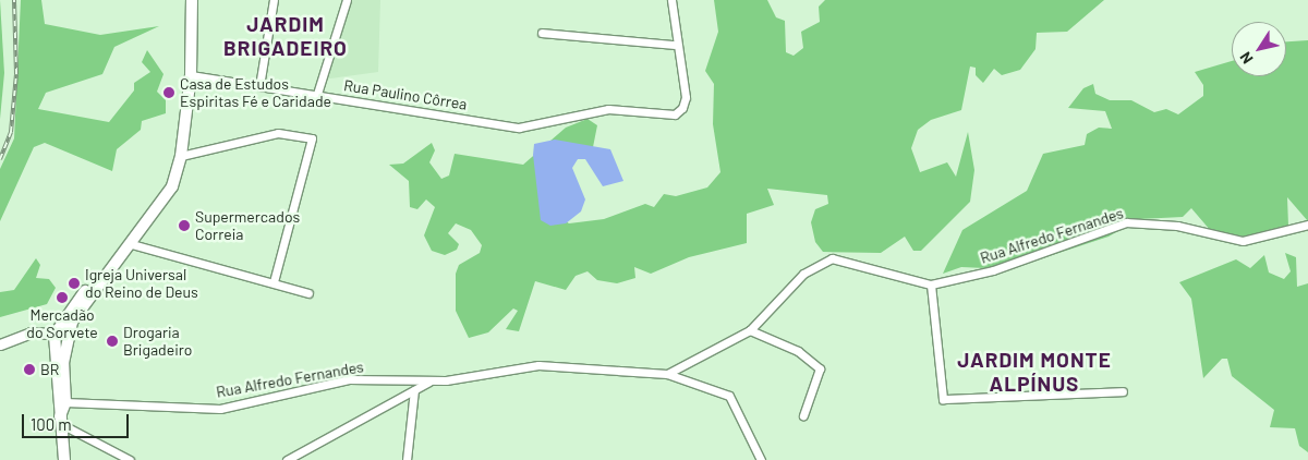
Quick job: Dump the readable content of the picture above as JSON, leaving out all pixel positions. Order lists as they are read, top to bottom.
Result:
{
  "streets": {
    "street": ["Rua Paulino Côrrea", "Rua Alfredo Fernandes"]
  },
  "districts": ["JARDIM BRIGADEIRO", "JARDIM MONTE ALPÍNUS"],
  "places": [
    "Casa de Estudos Espiritas Fé e Caridade",
    "Supermercados Correia",
    "Igreja Universal do Reino de Deus",
    "Mercadão do Sorvete",
    "Drogaria Brigadeiro",
    "BR"
  ],
  "scale_bar": "100 m",
  "north": "bottom left"
}
